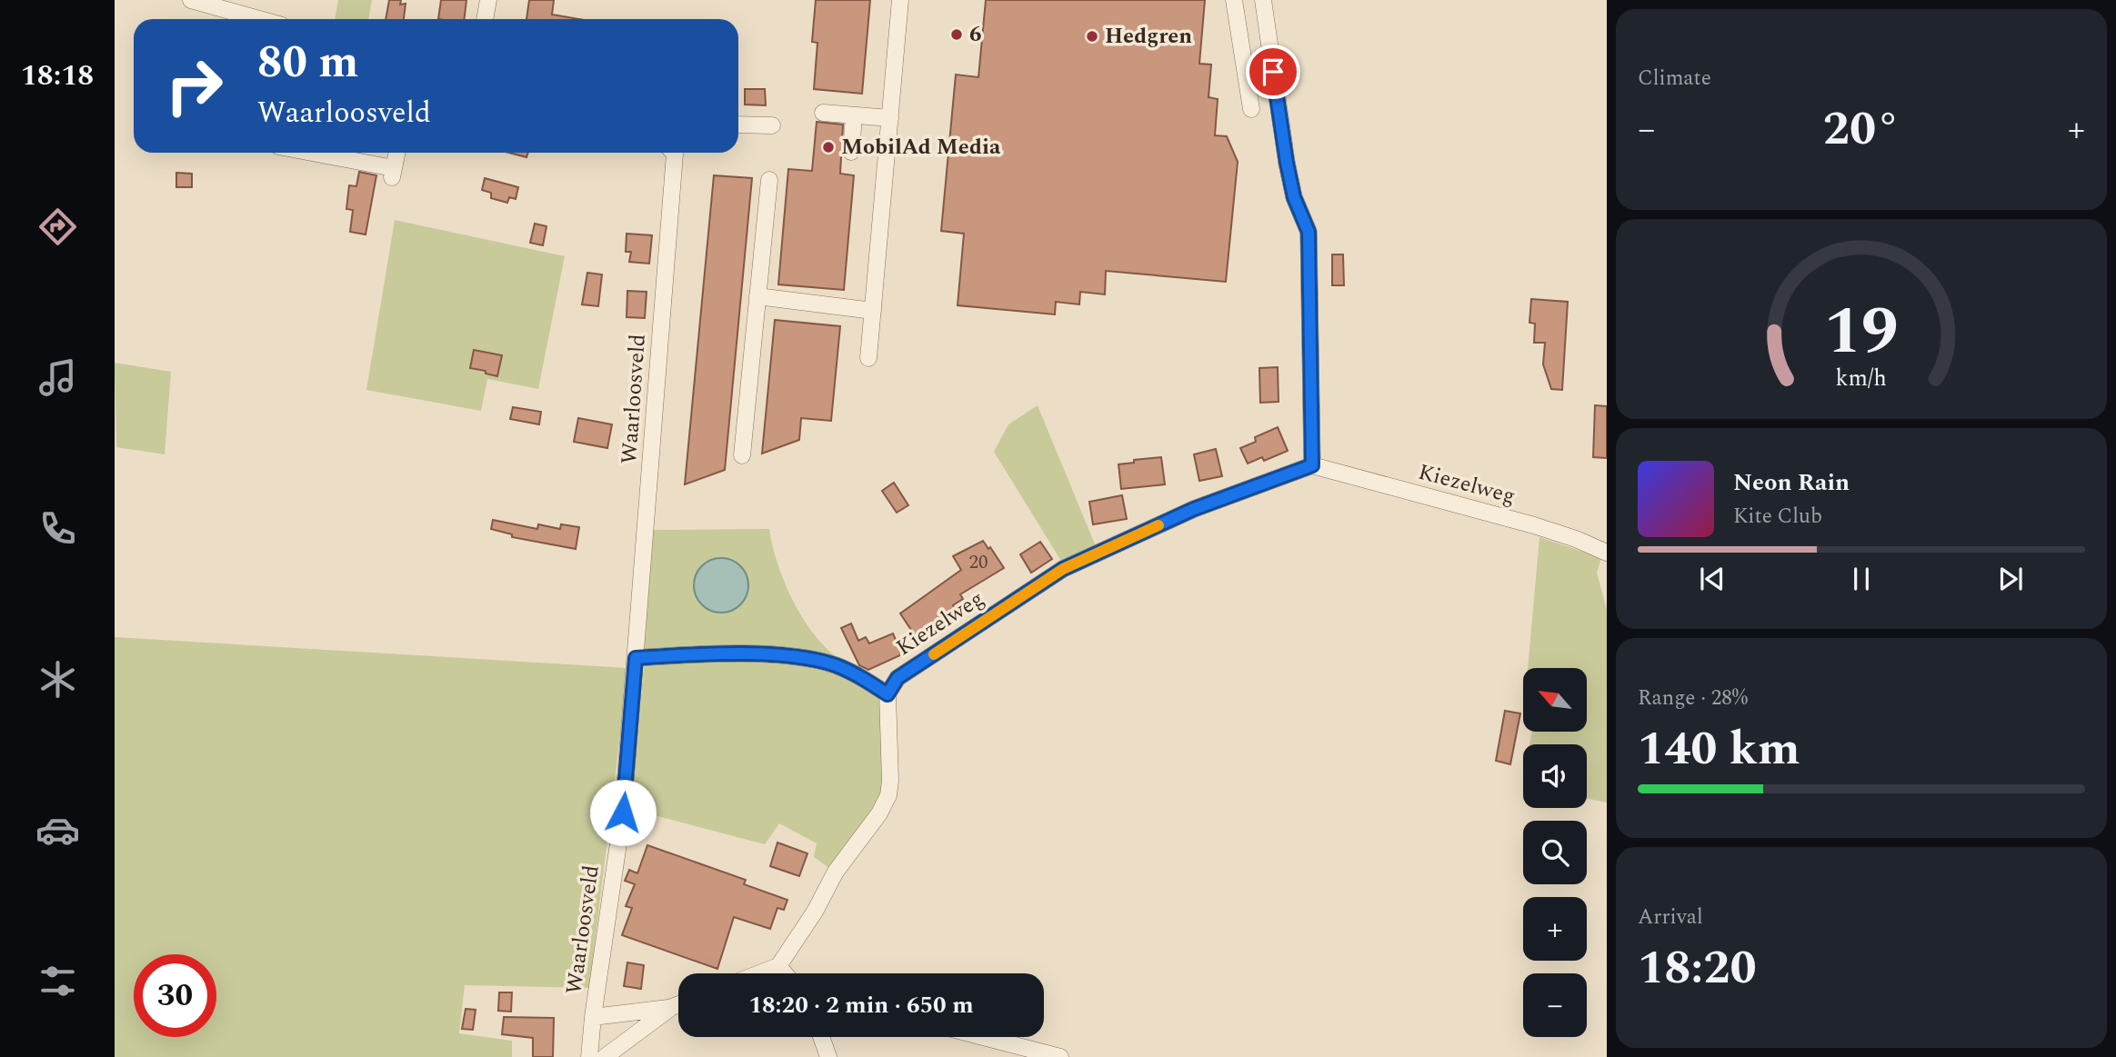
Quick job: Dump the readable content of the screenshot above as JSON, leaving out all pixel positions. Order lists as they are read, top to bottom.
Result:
{
  "streets": {
    "street": ["Waarloosveld", "Kiezelweg"]
  },
  "places": ["6", "Hedgren", "MobilAd Media"],
  "house_numbers": ["20"],
  "north": "top left",
  "page": {
    "tabs": "18:18",
    "tile": [
      "Climate",
      ["Range · 28%", "140 km"],
      ["Arrival", "18:20"]
    ],
    "turn": ["80 m", "Waarloosveld"],
    "heat": ["−", "20°", "+"],
    "song": ["Neon Rain", "Kite Club"],
    "map_buttons": ["+", "−"],
    "limit": "30",
    "trip": "18:20 · 2 min · 650 m",
    "gauge": ["19", "km/h"]
  }
}
